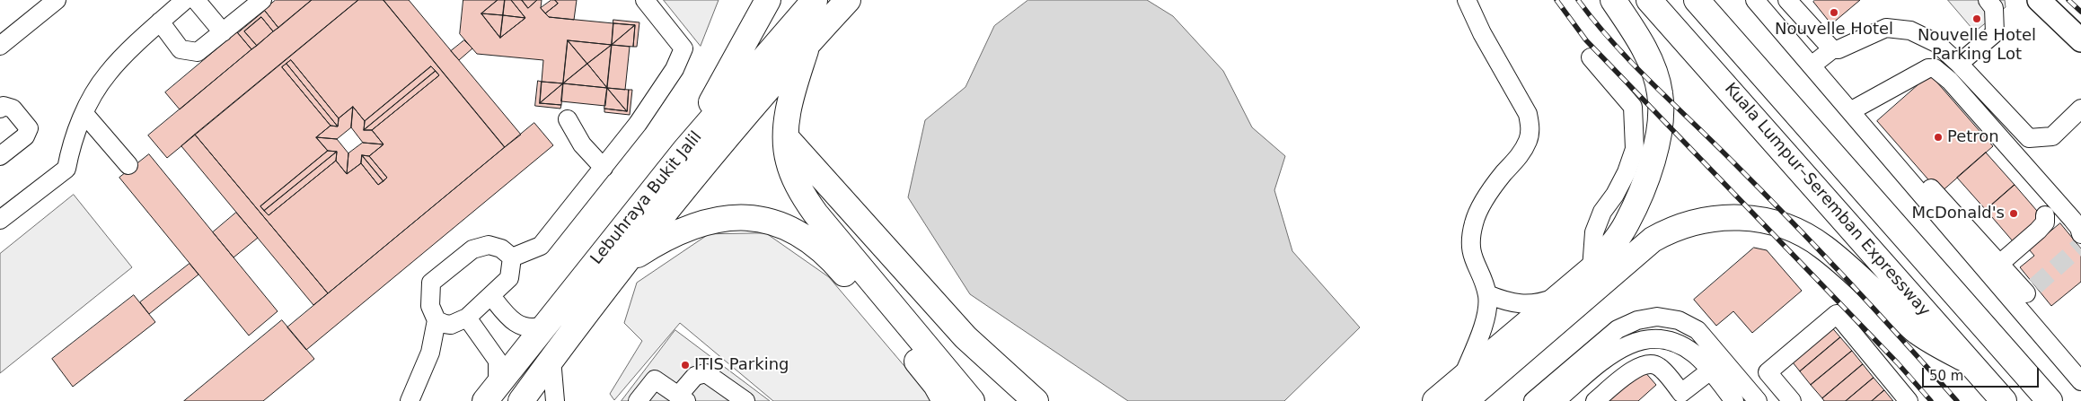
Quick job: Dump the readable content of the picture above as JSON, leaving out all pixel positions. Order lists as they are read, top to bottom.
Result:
{
  "streets": {
    "highway": ["Lebuhraya Bukit Jalil", "Kuala Lumpur–Seremban Expressway"]
  },
  "places": [
    "Nouvelle Hotel",
    "Nouvelle Hotel Parking Lot",
    "Petron",
    "McDonald's",
    "ITIS Parking"
  ],
  "scale_bar": "50 m"
}
